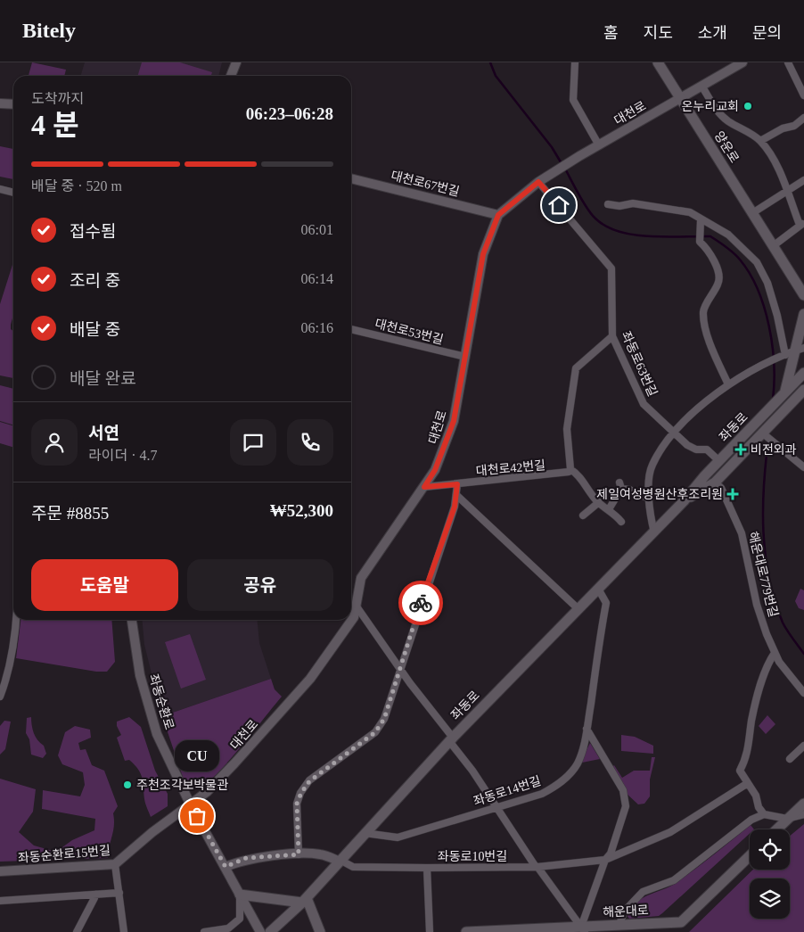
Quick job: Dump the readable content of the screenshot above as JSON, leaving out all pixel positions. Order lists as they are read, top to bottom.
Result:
{
  "streets": {
    "main road": ["양운로", "좌동로", "해운대로"],
    "street": [
      "대천로",
      "대천로67번길",
      "대천로53번길",
      "좌동로63번길",
      "대천로42번길",
      "해운대로779번길",
      "좌동순환로",
      "좌동로14번길",
      "좌동순환로15번길",
      "좌동로10번길"
    ]
  },
  "crossings": [
    ["대천로", "양운로"],
    ["대천로", "대천로67번길"],
    ["대천로", "대천로53번길"],
    ["대천로", "좌동로63번길"],
    ["대천로", "대천로42번길"],
    ["대천로", "좌동순환로"],
    ["대천로", "좌동순환로15번길"],
    ["좌동로63번길", "좌동로"],
    ["좌동로", "해운대로779번길"],
    ["좌동로", "좌동로14번길"],
    ["좌동로", "좌동로10번길"],
    ["좌동순환로", "좌동순환로15번길"]
  ],
  "places": {
    "other": ["온누리교회", "주천조각보박물관", "CU"],
    "health": ["비전외과", "제일여성병원산후조리원"]
  },
  "page": {
    "header": "Bitely",
    "nav": [
      "홈",
      "지도",
      "소개",
      "문의"
    ],
    "heading": ["4 분", "도착까지", "06:23–06:28"],
    "panel": [
      "서연",
      "라이더 · 4.7",
      "주문 #8855",
      "₩52,300"
    ],
    "bar": "배달 중 · 520 m",
    "list": [
      ["접수됨", "06:01"],
      ["조리 중", "06:14"],
      ["배달 중", "06:16"],
      "배달 완료"
    ],
    "buttons": ["도움말", "공유"],
    "bubble": "CU"
  }
}
